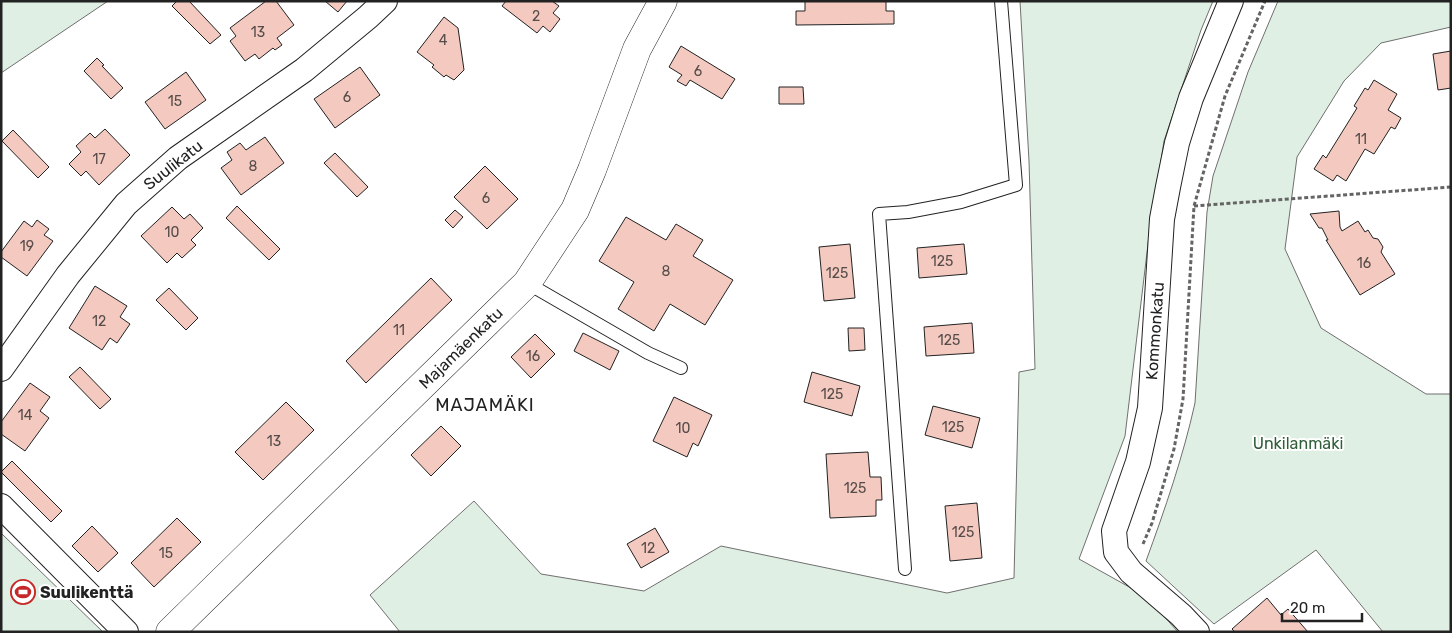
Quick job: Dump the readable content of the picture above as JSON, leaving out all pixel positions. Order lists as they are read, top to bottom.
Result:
{
  "streets": {
    "street": ["Suulikatu", "Kommonkatu", "Majamäenkatu"]
  },
  "districts": ["MAJAMÄKI"],
  "parks": ["Unkilanmäki"],
  "places": {
    "sports": ["Suulikenttä"]
  },
  "house_numbers": [
    "2",
    "13",
    "4",
    "6",
    "6",
    "15",
    "11",
    "17",
    "8",
    "6",
    "10",
    "19",
    "125",
    "16",
    "8",
    "125",
    "12",
    "11",
    "125",
    "16",
    "125",
    "14",
    "125",
    "10",
    "13",
    "125",
    "125",
    "12",
    "15"
  ],
  "scale_bar": "20 m"
}
